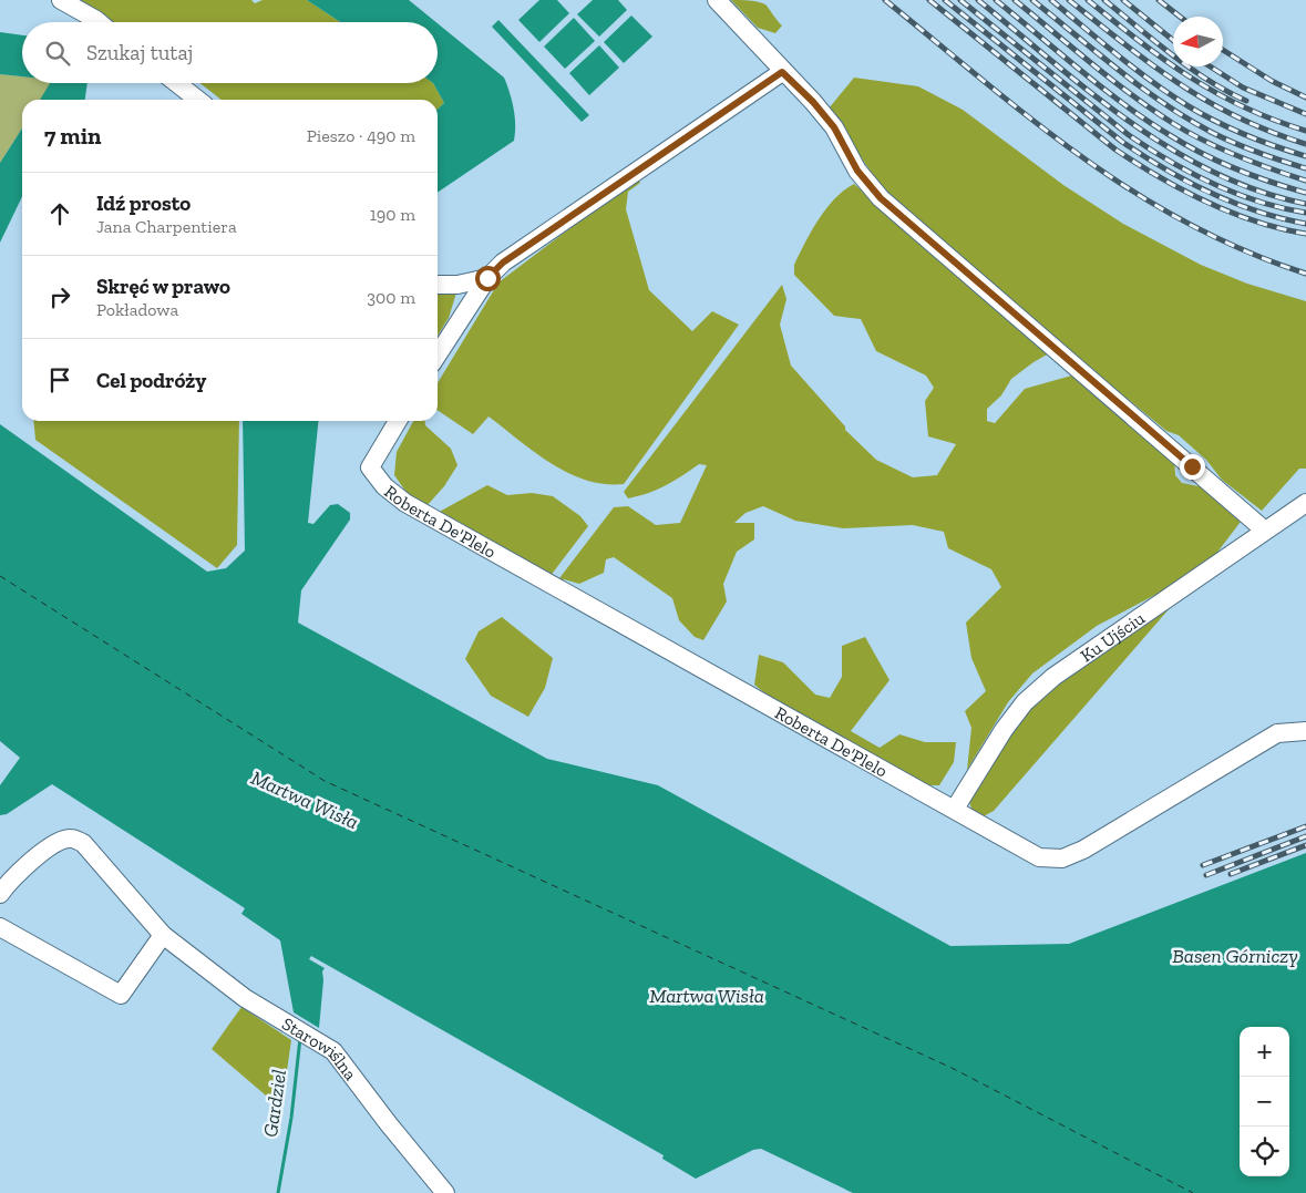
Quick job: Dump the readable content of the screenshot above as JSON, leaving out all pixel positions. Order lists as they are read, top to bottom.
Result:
{
  "streets": {
    "street": ["Roberta De'Plelo", "Ku Ujściu", "Starowiślna"]
  },
  "crossings": [
    ["Roberta De'Plelo", "Ku Ujściu"]
  ],
  "water": ["Martwa Wisła", "Basen Górniczy", "Gardziel"],
  "north": "left",
  "page": {
    "search": "Szukaj tutaj",
    "heading": ["7 min", "Pieszo · 490 m"],
    "list": [
      ["Idź prosto", "Jana Charpentiera", "190 m"],
      ["Skręć w prawo", "Pokładowa", "300 m"],
      "Cel podróży"
    ],
    "map_buttons": ["+", "−"]
  }
}
